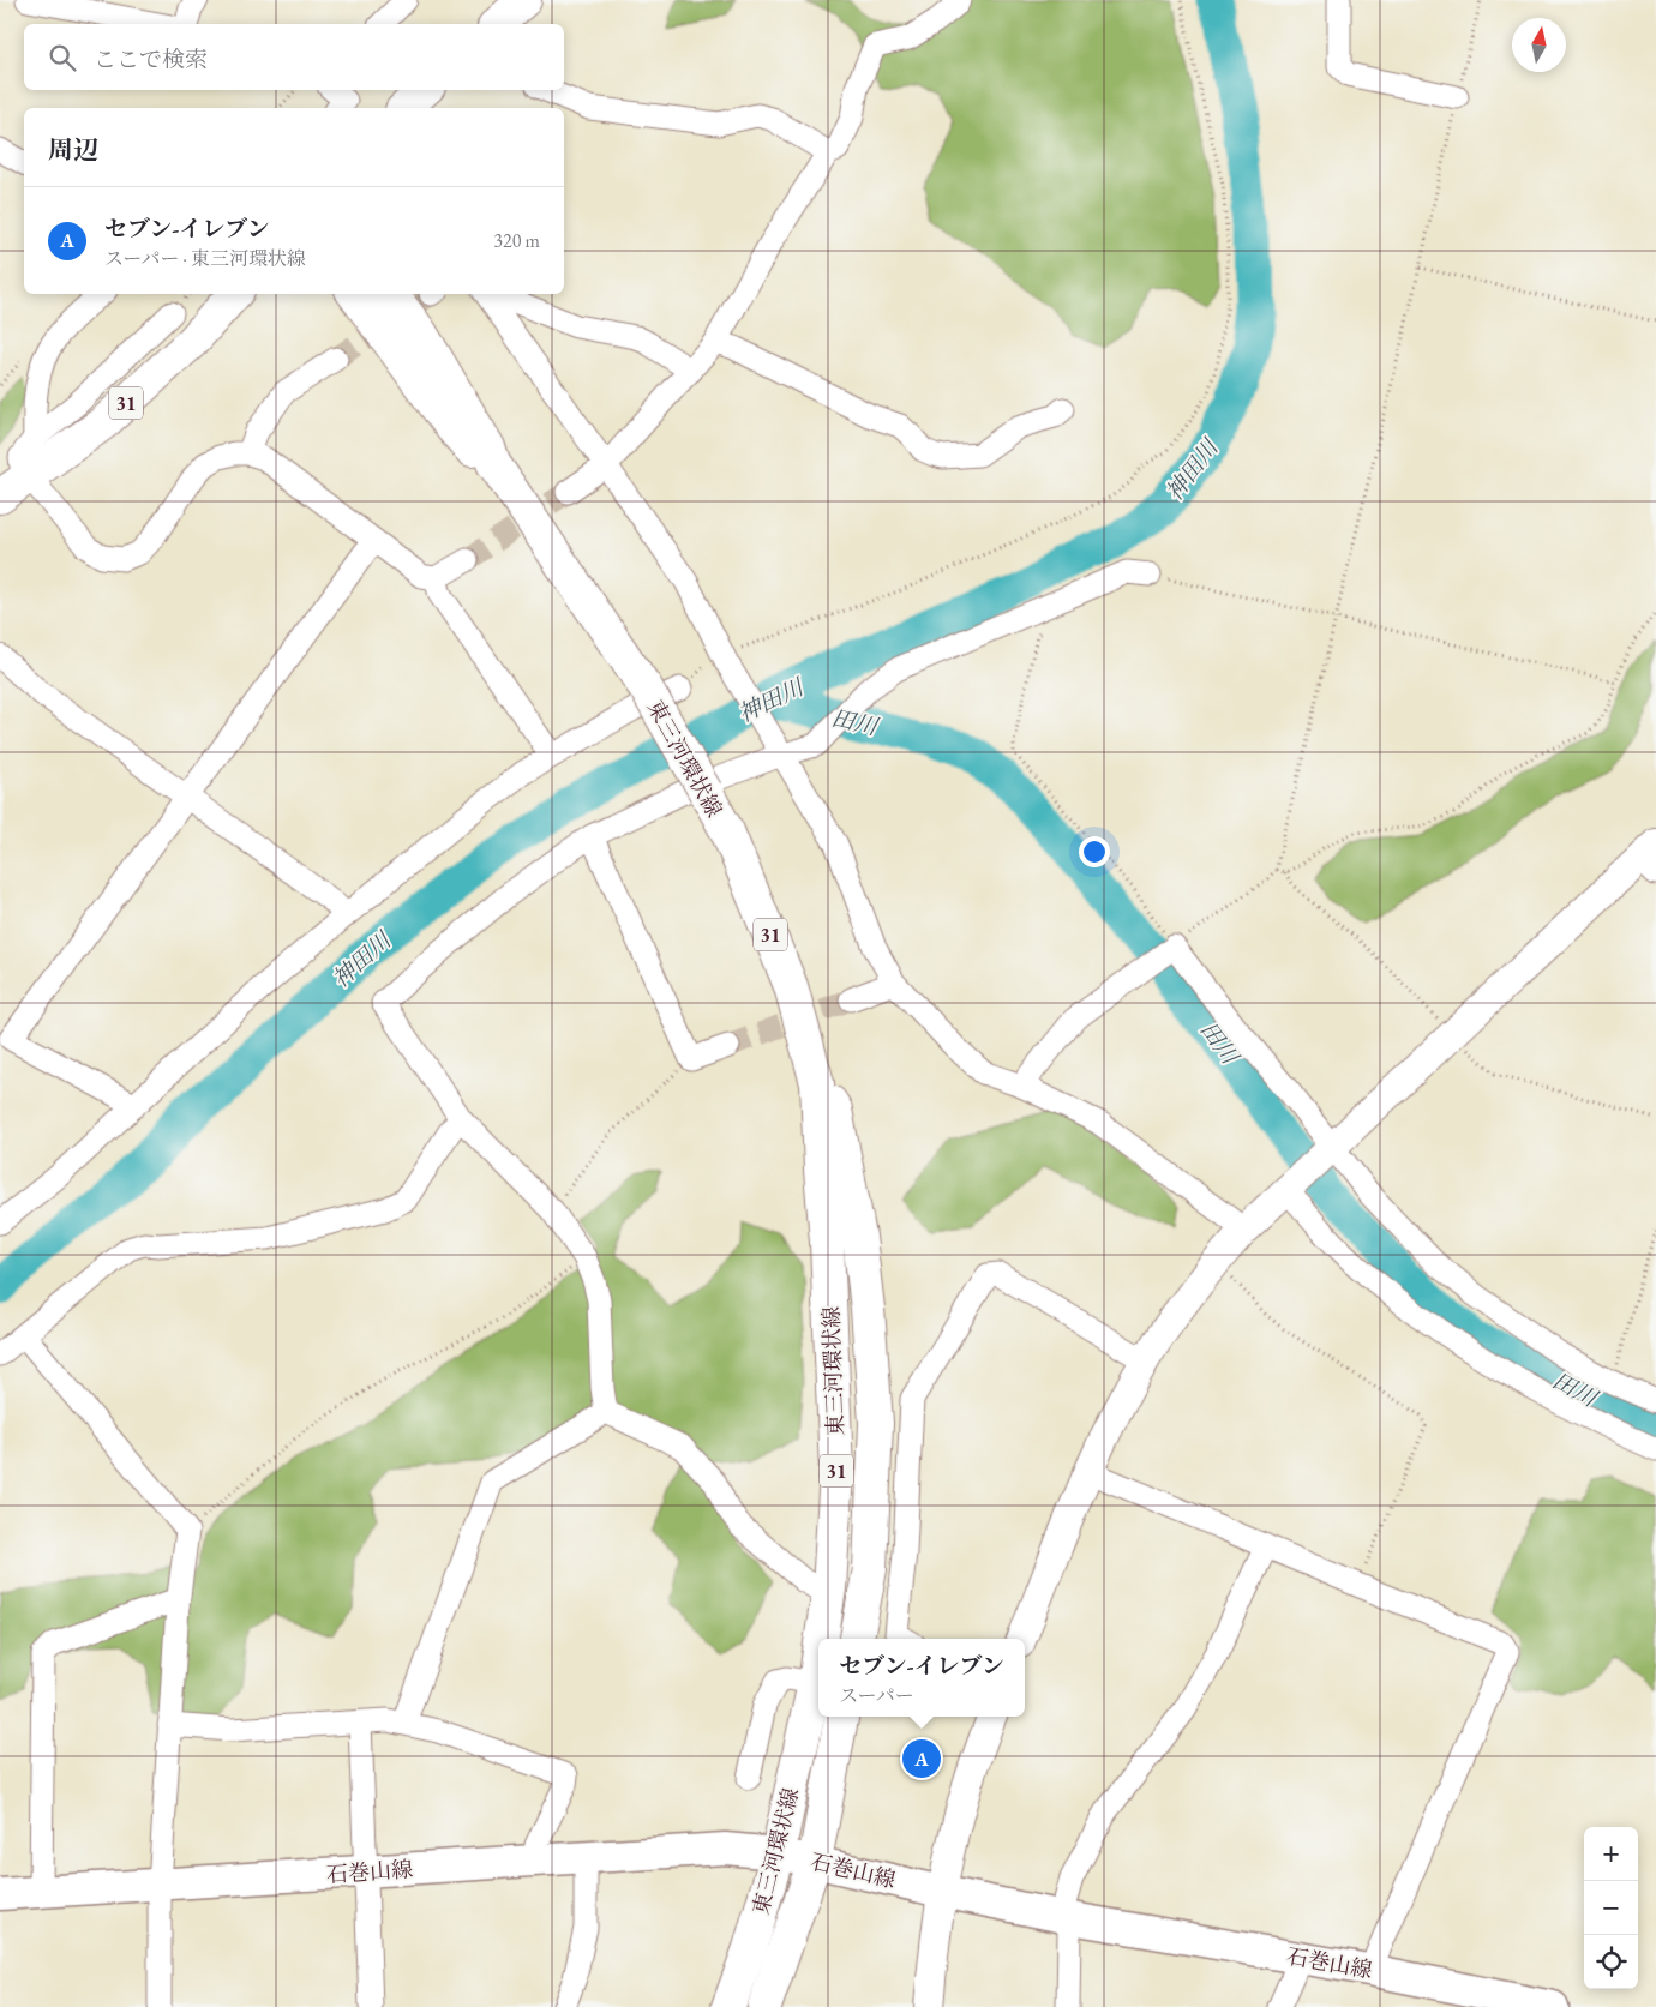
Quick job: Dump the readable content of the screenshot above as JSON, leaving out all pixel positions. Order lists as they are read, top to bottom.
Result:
{
  "streets": {
    "main road": ["31", "東三河環状線", "石巻山線"]
  },
  "crossings": [
    ["東三河環状線", "石巻山線"]
  ],
  "water": ["神田川", "田川"],
  "north": "top",
  "page": {
    "search": "ここで検索",
    "heading": "周辺",
    "list": [
      {
        "mark": "A",
        "name": "セブン-イレブン",
        "note": "スーパー · 東三河環状線",
        "value": "320 m"
      }
    ],
    "popup": ["セブン-イレブン", "スーパー"],
    "pins": "A",
    "map_buttons": ["+", "−"]
  }
}
